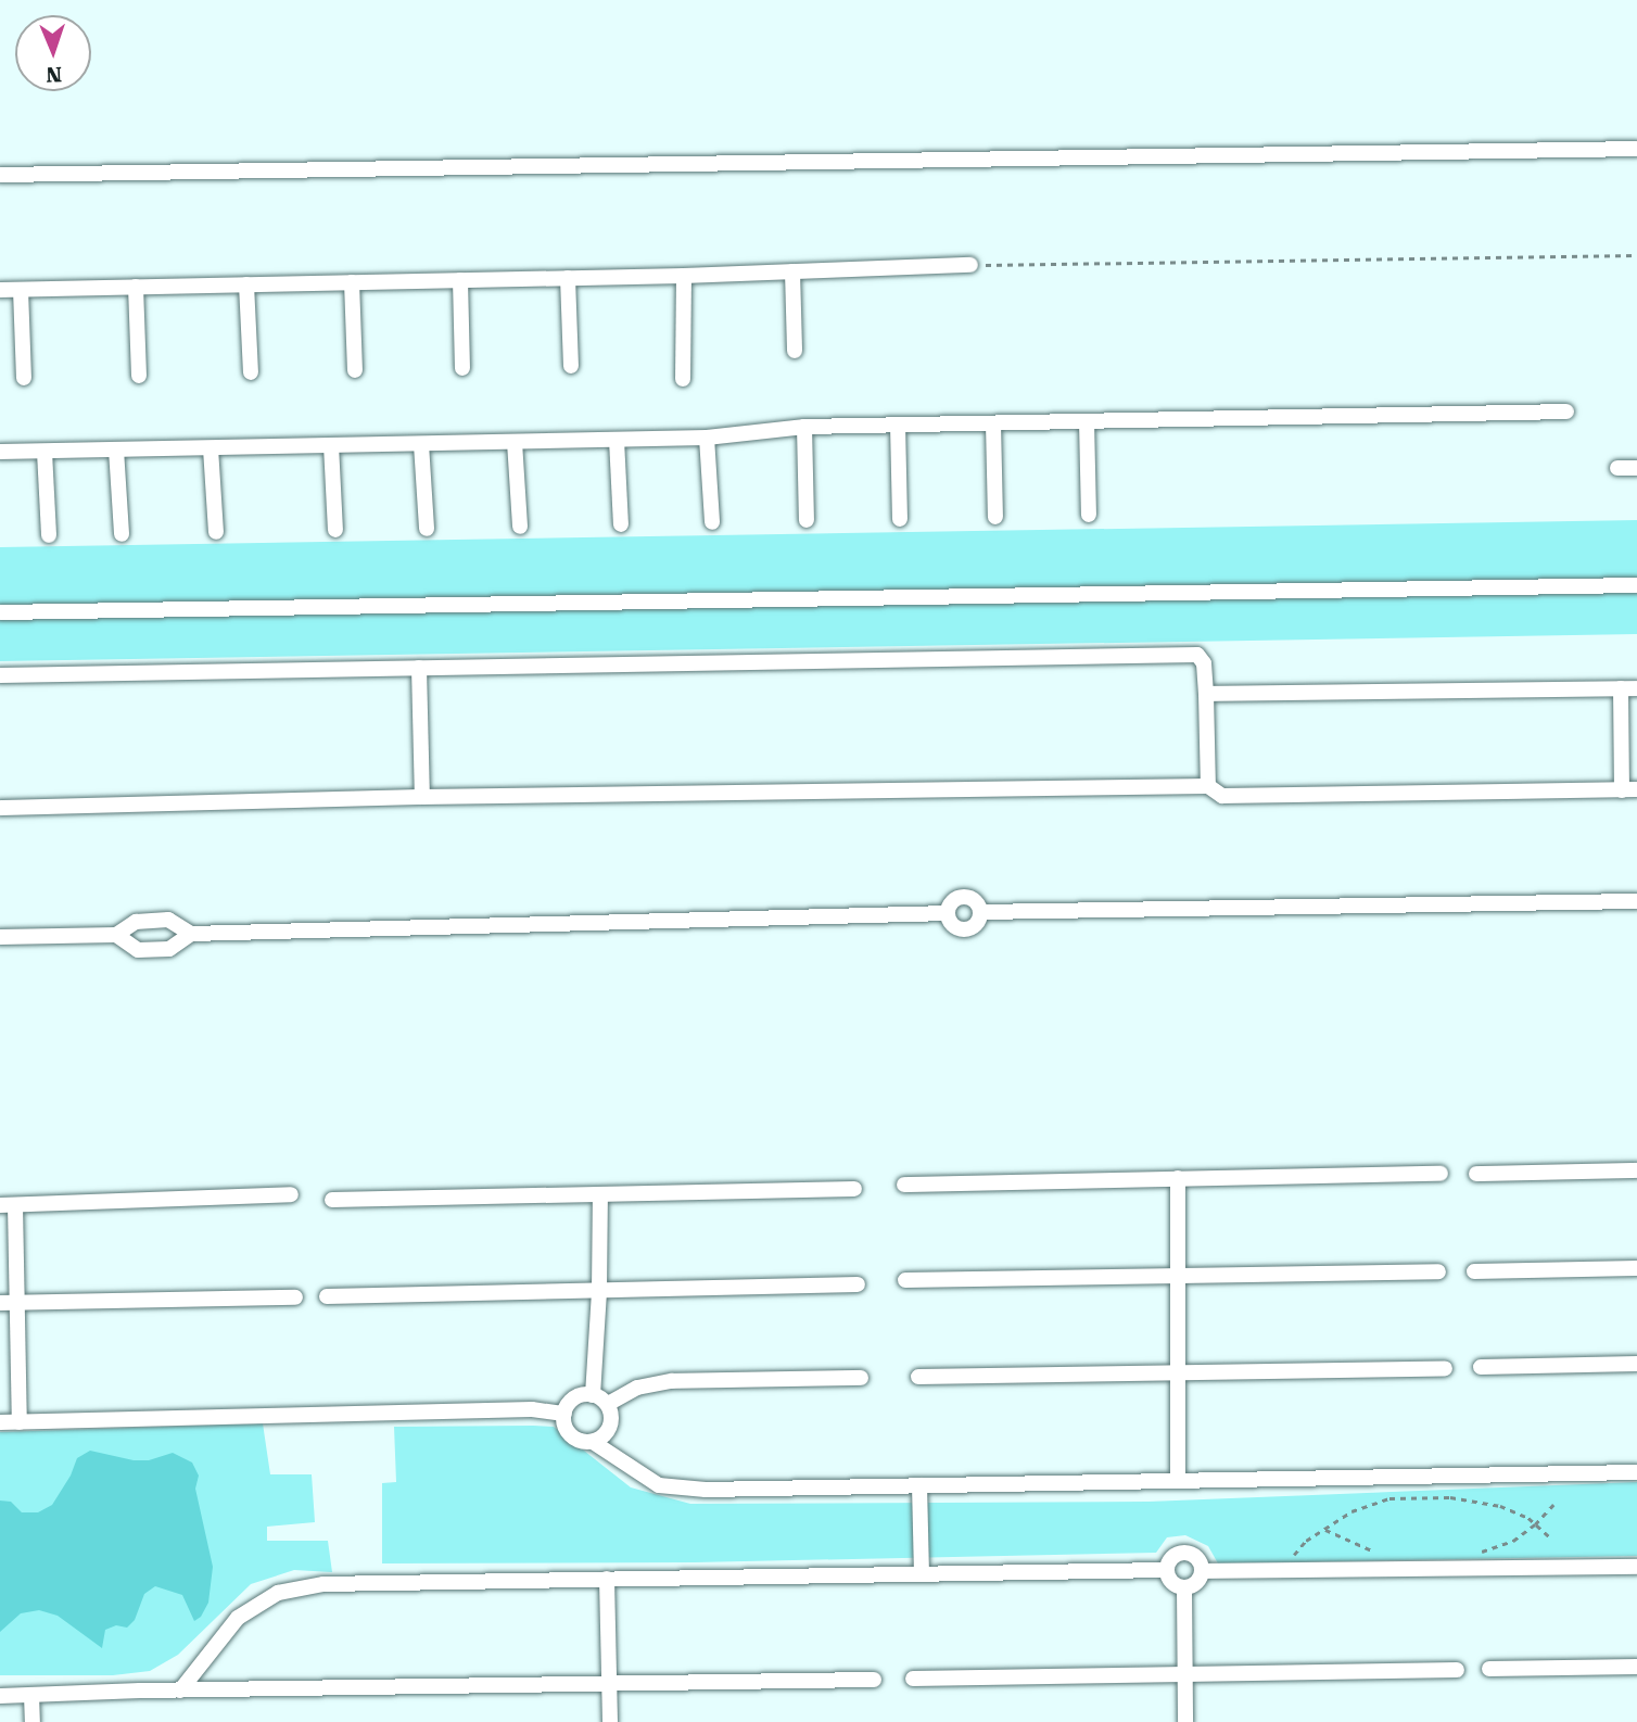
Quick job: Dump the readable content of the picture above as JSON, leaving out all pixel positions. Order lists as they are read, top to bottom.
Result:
{
  "north": "bottom"
}
